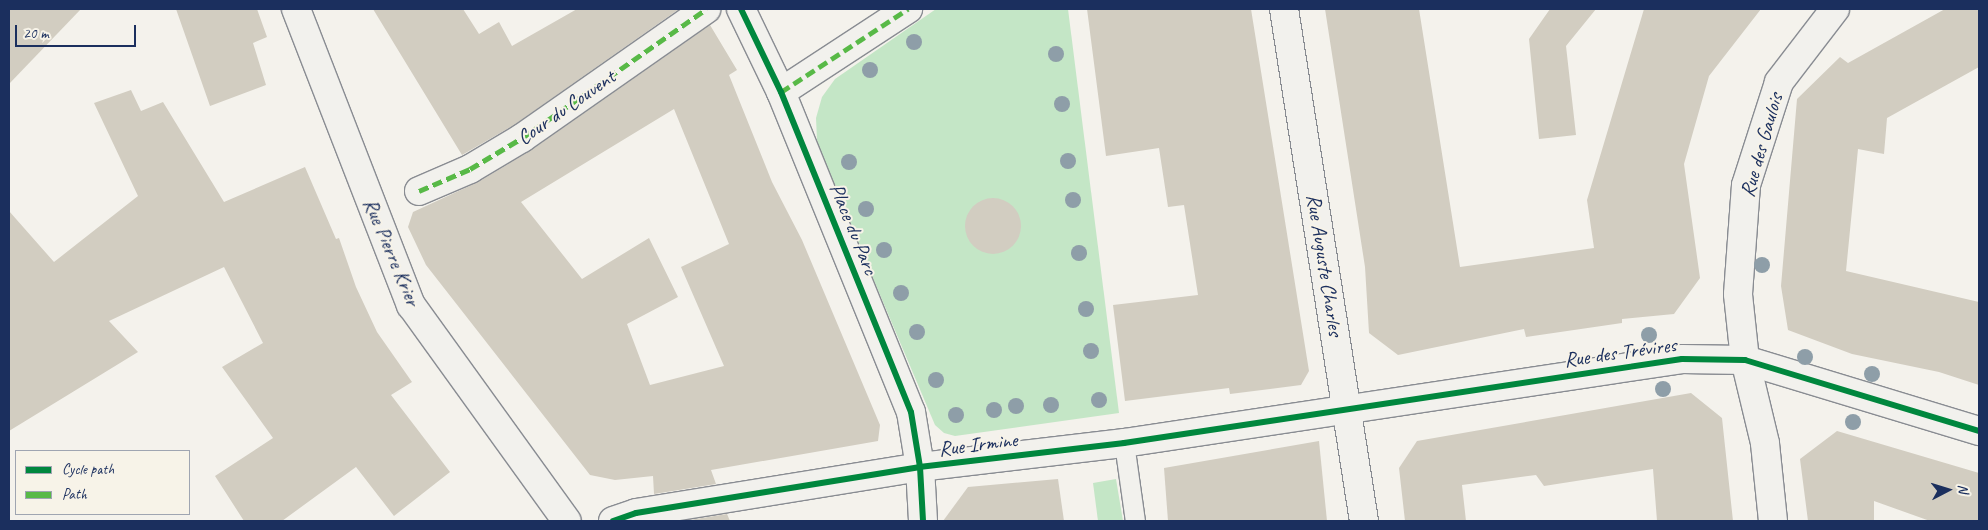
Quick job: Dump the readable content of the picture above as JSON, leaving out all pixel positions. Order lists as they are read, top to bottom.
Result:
{
  "streets": {
    "street": [
      "Cour du Couvent",
      "Rue des Gaulois",
      "Place du Parc",
      "Rue Pierre Krier",
      "Rue Auguste Charles",
      "Rue des Trévires",
      "Rue Irmine"
    ]
  },
  "crossings": [
    ["Rue des Gaulois", "Rue des Trévires"],
    ["Place du Parc", "Rue Irmine"],
    ["Rue Auguste Charles", "Rue des Trévires"],
    ["Rue Auguste Charles", "Rue Irmine"],
    ["Rue des Trévires", "Rue Irmine"]
  ],
  "legend": ["Cycle path", "Path"],
  "scale_bar": "20 m",
  "north": "right"
}
